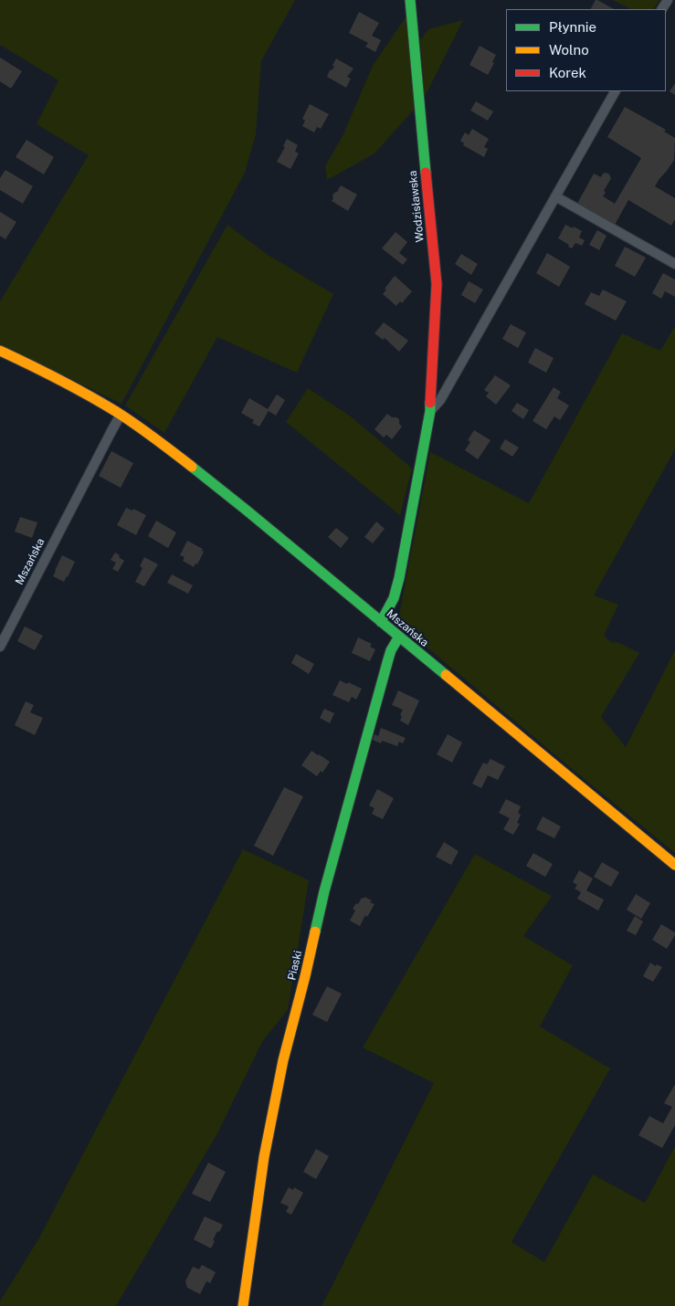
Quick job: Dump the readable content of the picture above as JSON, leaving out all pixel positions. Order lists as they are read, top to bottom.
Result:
{
  "streets": {
    "street": ["Wodzisławska", "Mszańska", "Piaski"]
  },
  "crossings": [
    ["Wodzisławska", "Mszańska"],
    ["Mszańska", "Piaski"]
  ],
  "legend": ["Płynnie", "Wolno", "Korek"]
}
